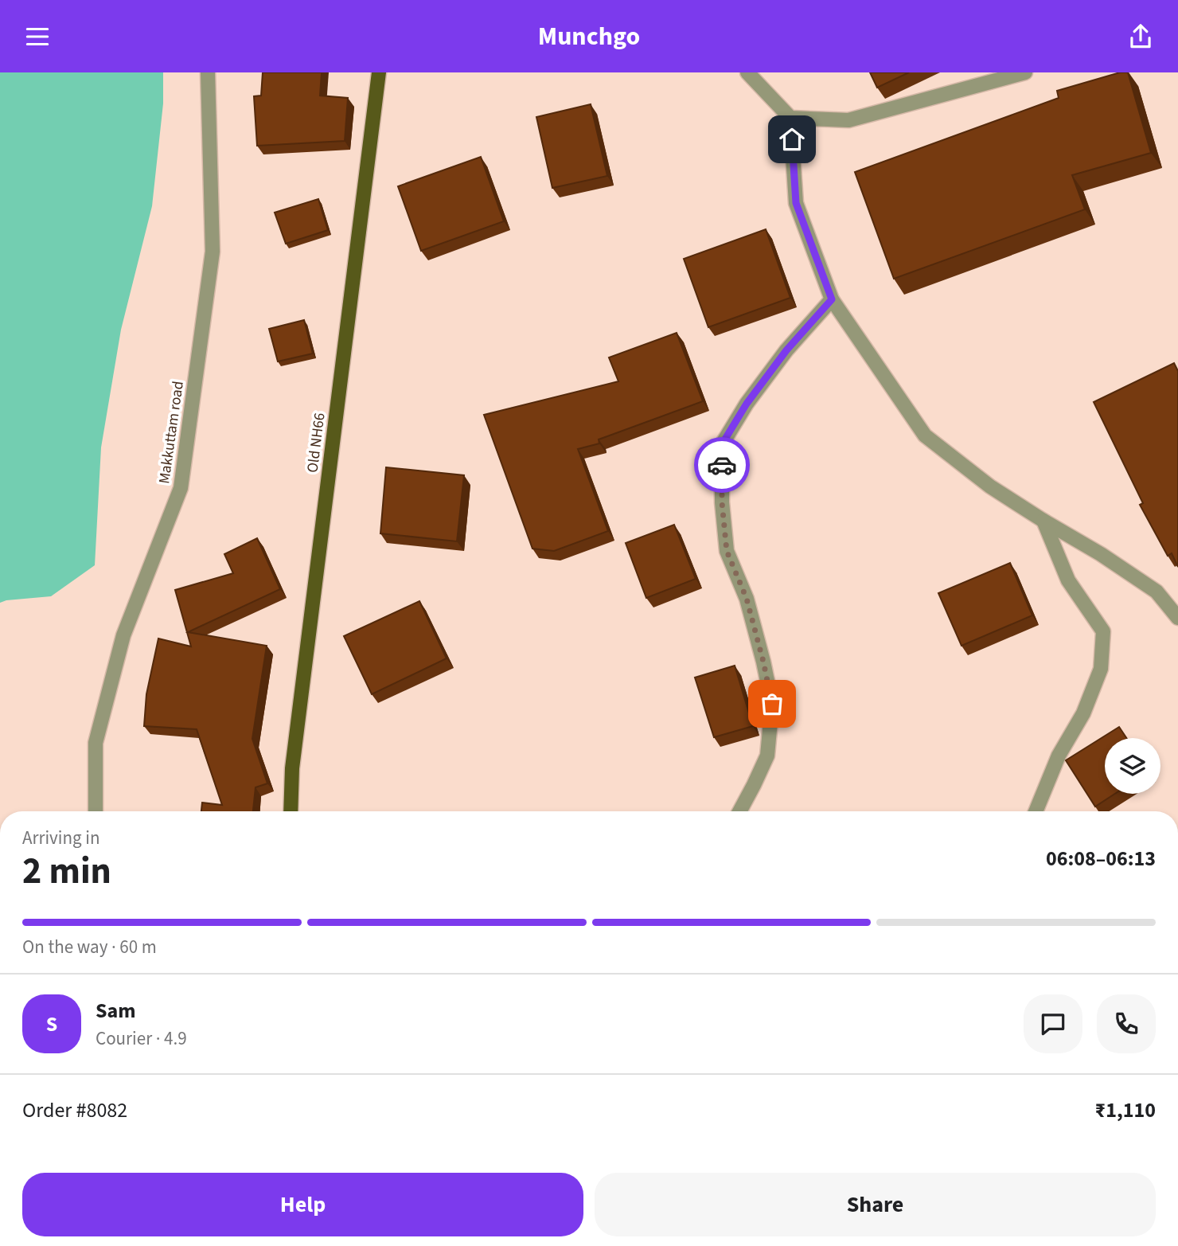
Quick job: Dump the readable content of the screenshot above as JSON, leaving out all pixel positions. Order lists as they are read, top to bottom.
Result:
{
  "streets": {
    "main road": ["Old NH66"],
    "street": ["Makkuttam road"]
  },
  "page": {
    "header": "Munchgo",
    "heading": ["2 min", "Arriving in", "06:08–06:13"],
    "panel": [
      "Sam",
      "Courier · 4.9",
      "Order #8082",
      "₹1,110"
    ],
    "bar": "On the way · 60 m",
    "round": "S",
    "buttons": ["Help", "Share"]
  }
}
